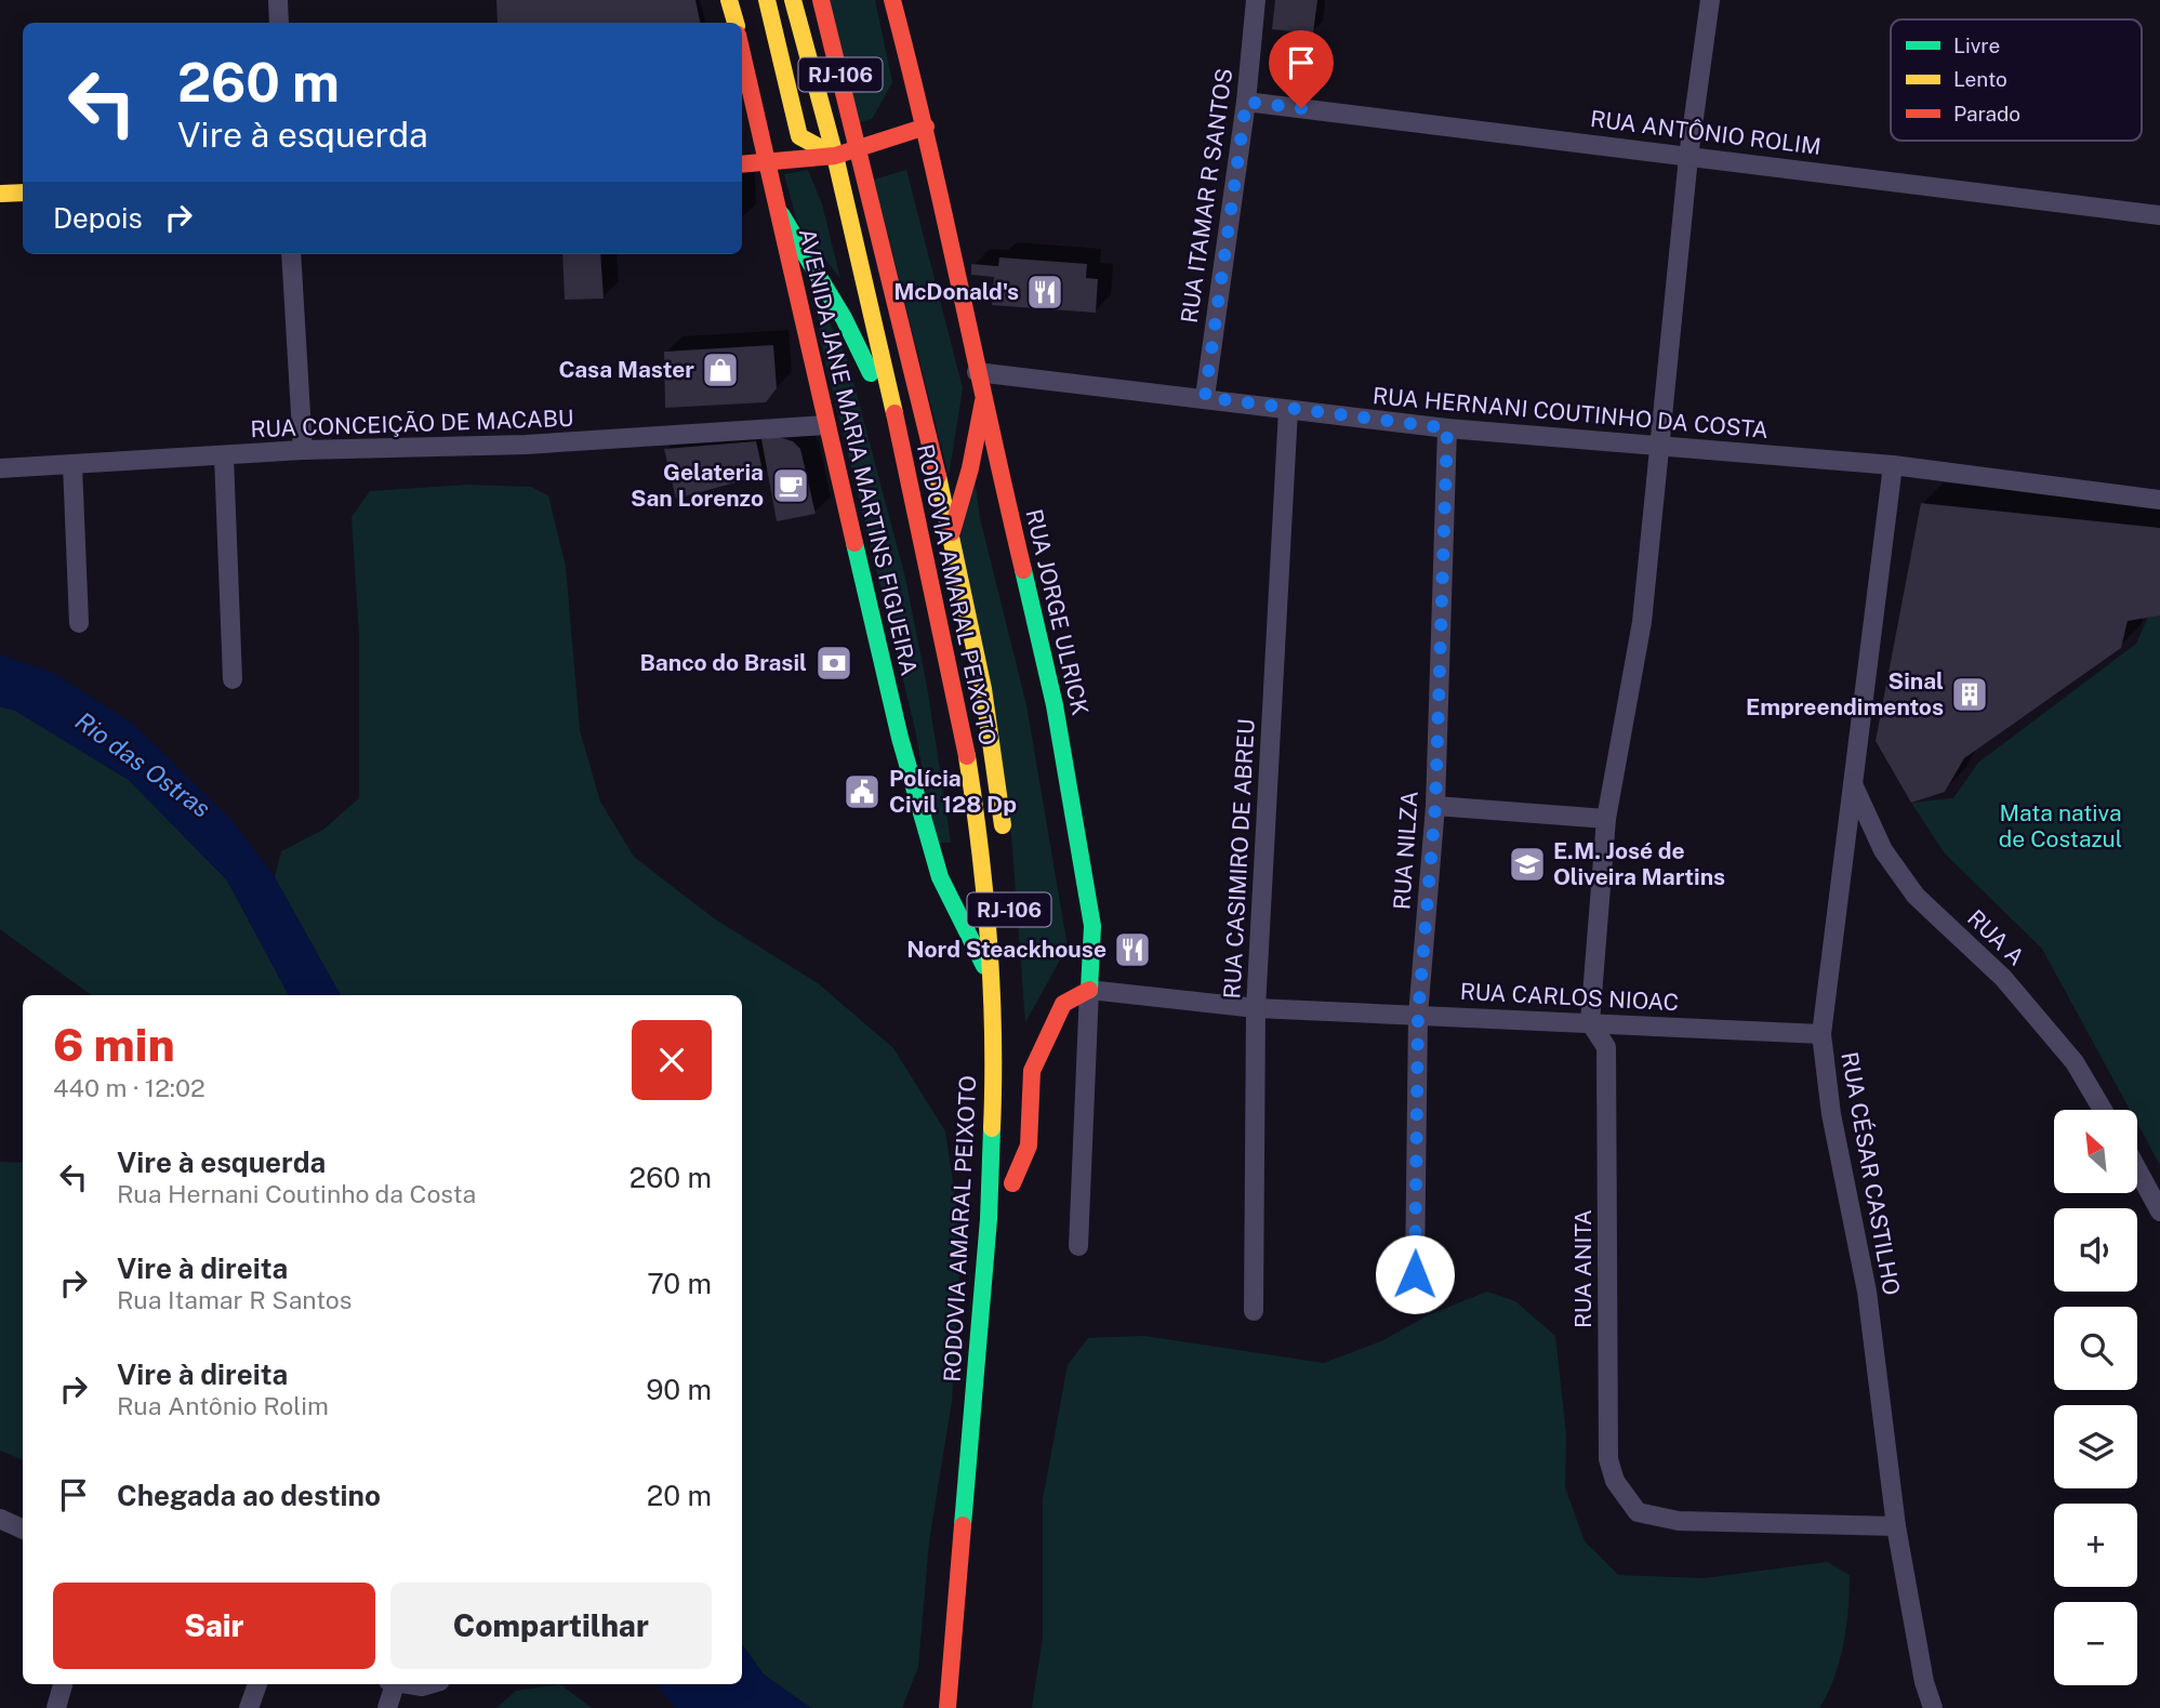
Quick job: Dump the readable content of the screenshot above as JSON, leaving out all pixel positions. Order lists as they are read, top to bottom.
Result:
{
  "streets": {
    "main road": [
      "RJ-106",
      "AVENIDA JANE MARIA MARTINS FIGUEIRA",
      "RODOVIA AMARAL PEIXOTO",
      "RUA JORGE ULRICK"
    ],
    "street": [
      "RUA ANTÔNIO ROLIM",
      "RUA ITAMAR R SANTOS",
      "RUA HERNANI COUTINHO DA COSTA",
      "RUA CONCEIÇÃO DE MACABU",
      "RUA NILZA",
      "RUA CASIMIRO DE ABREU",
      "RUA A",
      "RUA CARLOS NIOAC",
      "RUA CÉSAR CASTILHO",
      "RUA ANITA"
    ]
  },
  "crossings": [
    ["RUA ANTÔNIO ROLIM", "RUA ITAMAR R SANTOS"],
    ["RUA ITAMAR R SANTOS", "RUA HERNANI COUTINHO DA COSTA"],
    ["RUA HERNANI COUTINHO DA COSTA", "RUA JORGE ULRICK"],
    ["RUA HERNANI COUTINHO DA COSTA", "RUA NILZA"],
    ["RUA HERNANI COUTINHO DA COSTA", "RUA CASIMIRO DE ABREU"],
    ["RUA HERNANI COUTINHO DA COSTA", "RUA CÉSAR CASTILHO"],
    ["RUA CONCEIÇÃO DE MACABU", "AVENIDA JANE MARIA MARTINS FIGUEIRA"],
    ["AVENIDA JANE MARIA MARTINS FIGUEIRA", "RODOVIA AMARAL PEIXOTO"],
    ["RUA JORGE ULRICK", "RUA CARLOS NIOAC"],
    ["RUA NILZA", "RUA CARLOS NIOAC"],
    ["RUA CASIMIRO DE ABREU", "RUA CARLOS NIOAC"],
    ["RUA A", "RUA CÉSAR CASTILHO"],
    ["RUA CARLOS NIOAC", "RUA CÉSAR CASTILHO"],
    ["RUA CARLOS NIOAC", "RUA ANITA"],
    ["RUA CÉSAR CASTILHO", "RUA ANITA"]
  ],
  "water": ["Rio das Ostras"],
  "parks": ["Mata nativa de Costazul"],
  "places": {
    "restaurant": ["McDonald's", "Nord Steackhouse"],
    "shop": ["Casa Master"],
    "cafe": ["Gelateria San Lorenzo"],
    "bank": ["Banco do Brasil"],
    "building": ["Sinal Empreendimentos"],
    "public building": ["Polícia Civil 128 Dp"],
    "school or university": ["E.M. José de Oliveira Martins"]
  },
  "legend": ["Livre", "Lento", "Parado"],
  "north": "top left",
  "page": {
    "turn": ["260 m", "Vire à esquerda"],
    "then": "Depois",
    "heading": ["6 min", "440 m · 12:02"],
    "map_buttons": ["+", "−"],
    "list": [
      {
        "name": "Vire à esquerda",
        "note": "Rua Hernani Coutinho da Costa",
        "value": "260 m"
      },
      {
        "name": "Vire à direita",
        "note": "Rua Itamar R Santos",
        "value": "70 m"
      },
      {
        "name": "Vire à direita",
        "note": "Rua Antônio Rolim",
        "value": "90 m"
      },
      {
        "name": "Chegada ao destino",
        "value": "20 m"
      }
    ],
    "buttons": ["Sair", "Compartilhar"]
  }
}
